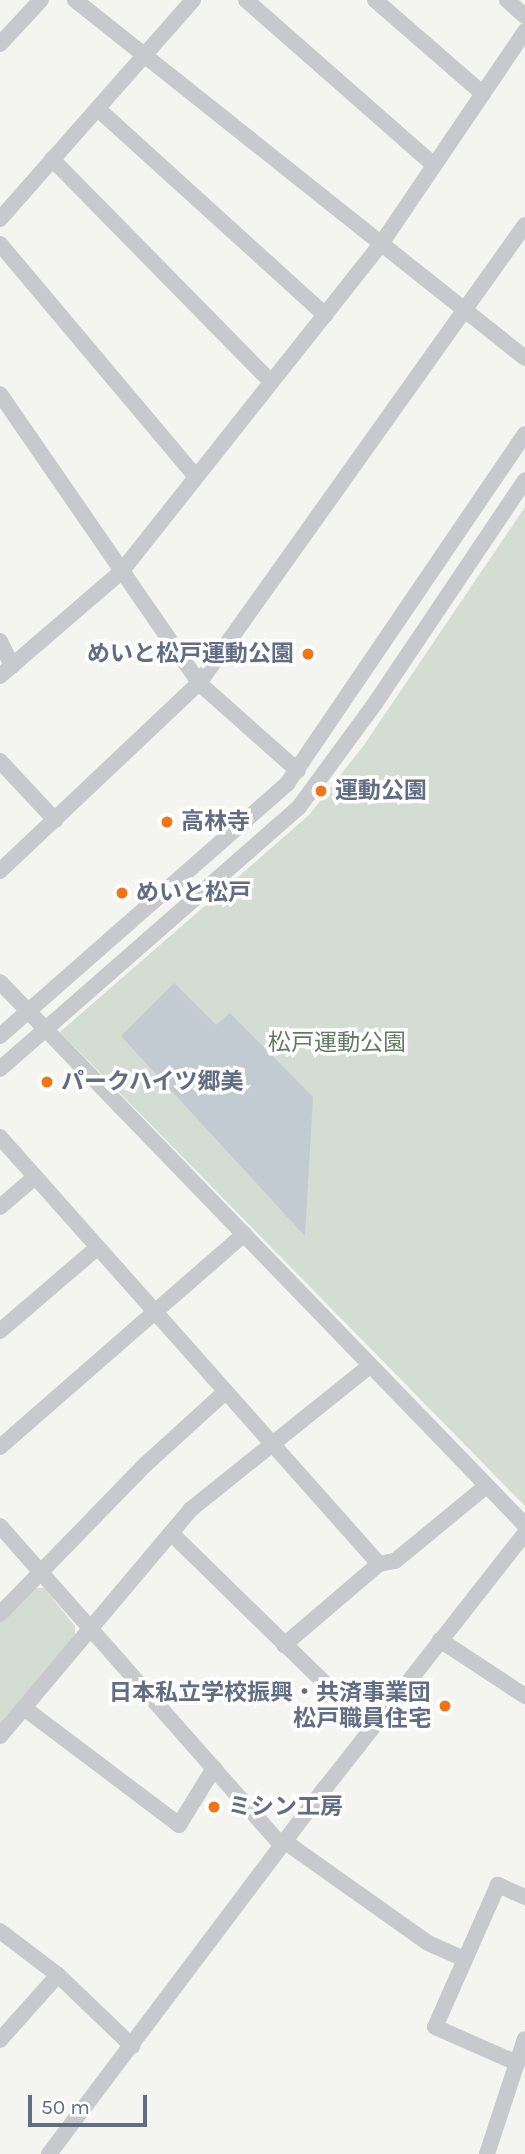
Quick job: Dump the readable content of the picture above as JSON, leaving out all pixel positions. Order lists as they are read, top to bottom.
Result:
{
  "parks": ["松戸運動公園"],
  "places": [
    "めいと松戸運動公園",
    "運動公園",
    "高林寺",
    "めいと松戸",
    "パークハイツ郷美",
    "日本私立学校振興・共済事業団 松戸職員住宅",
    "ミシン工房"
  ],
  "scale_bar": "50 m"
}
